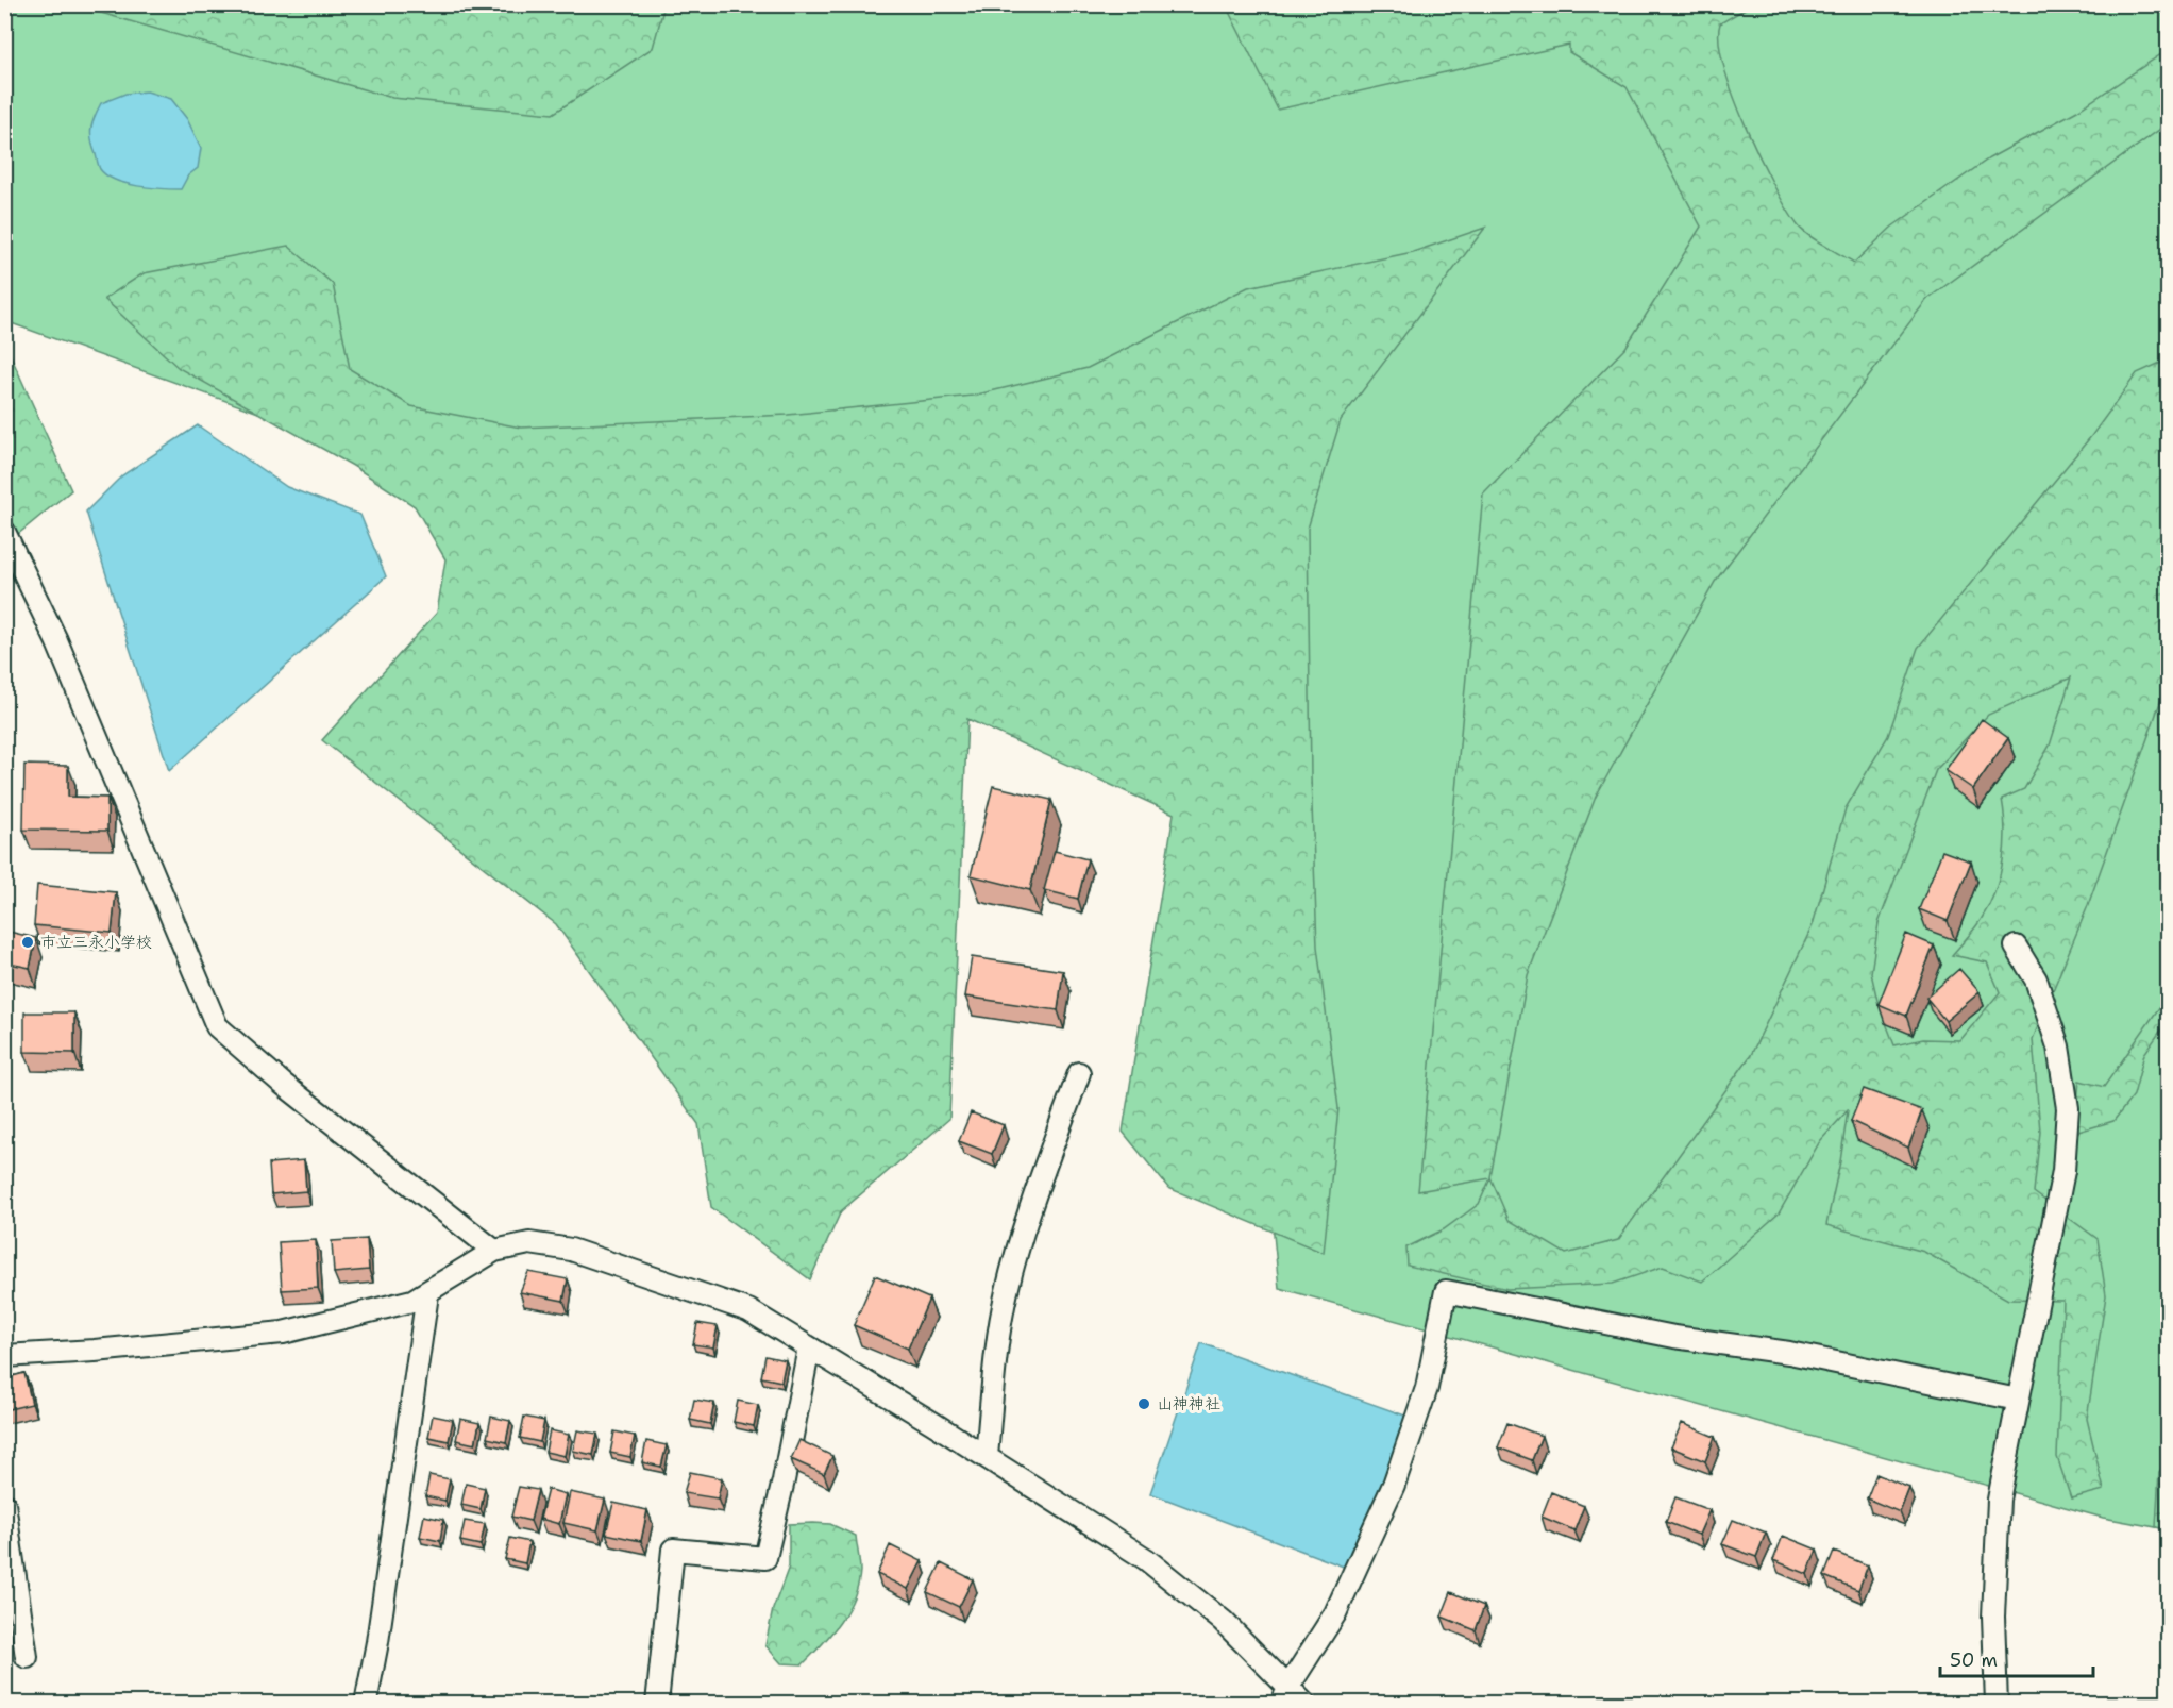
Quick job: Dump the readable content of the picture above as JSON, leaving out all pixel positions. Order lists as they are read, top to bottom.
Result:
{
  "places": ["市立三永小学校", "山神神社"],
  "scale_bar": "50 m"
}
